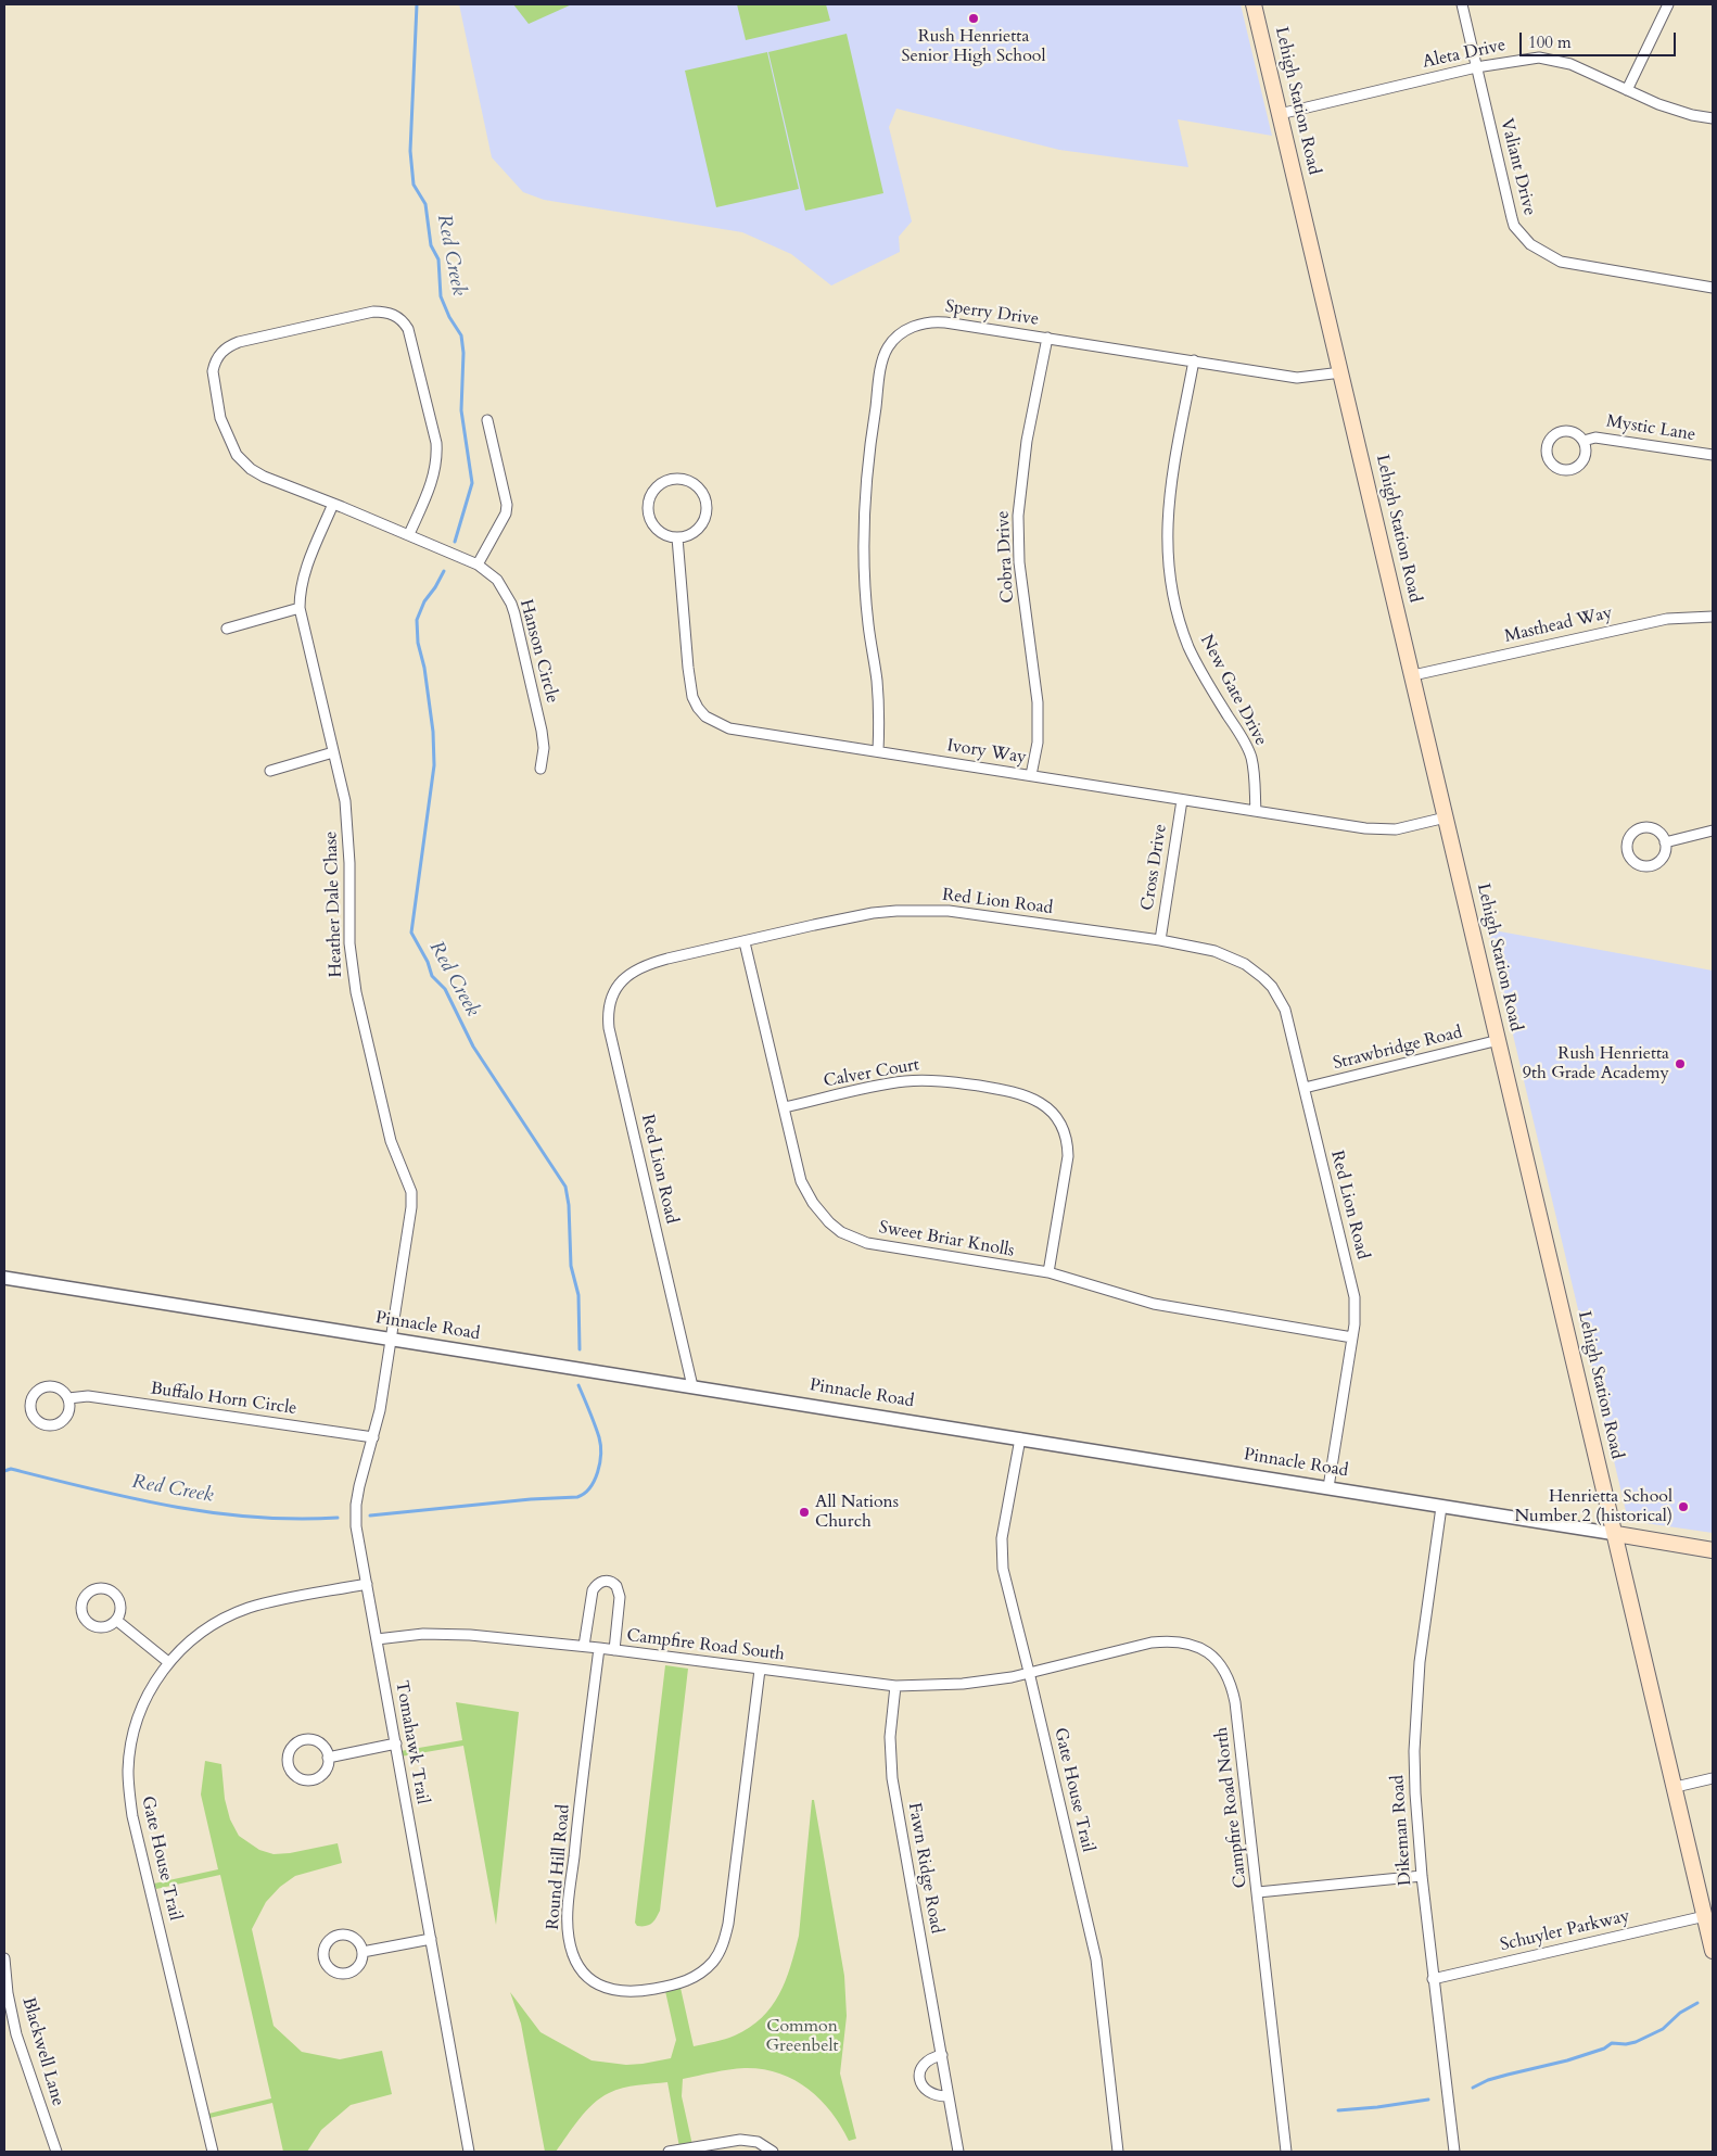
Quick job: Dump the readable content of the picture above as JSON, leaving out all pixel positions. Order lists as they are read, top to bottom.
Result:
{
  "streets": {
    "main road": ["Lehigh Station Road", "Pinnacle Road"],
    "street": [
      "Aleta Drive",
      "Valiant Drive",
      "Sperry Drive",
      "Mystic Lane",
      "Cobra Drive",
      "Masthead Way",
      "Hanson Circle",
      "New Gate Drive",
      "Ivory Way",
      "Cross Drive",
      "Red Lion Road",
      "Heather Dale Chase",
      "Strawbridge Road",
      "Calver Court",
      "Sweet Briar Knolls",
      "Buffalo Horn Circle",
      "Campfire Road South",
      "Tomahawk Trail",
      "Gate House Trail",
      "Campfire Road North",
      "Dikeman Road",
      "Round Hill Road",
      "Fawn Ridge Road",
      "Schuyler Parkway",
      "Blackwell Lane"
    ]
  },
  "crossings": [
    ["Aleta Drive", "Lehigh Station Road"],
    ["Aleta Drive", "Valiant Drive"],
    ["Lehigh Station Road", "Sperry Drive"],
    ["Lehigh Station Road", "Masthead Way"],
    ["Lehigh Station Road", "Ivory Way"],
    ["Lehigh Station Road", "Strawbridge Road"],
    ["Lehigh Station Road", "Pinnacle Road"],
    ["Lehigh Station Road", "Schuyler Parkway"],
    ["Sperry Drive", "Cobra Drive"],
    ["Sperry Drive", "New Gate Drive"],
    ["Sperry Drive", "Ivory Way"],
    ["Cobra Drive", "Ivory Way"],
    ["Hanson Circle", "Heather Dale Chase"],
    ["New Gate Drive", "Ivory Way"],
    ["Ivory Way", "Cross Drive"],
    ["Cross Drive", "Red Lion Road"],
    ["Red Lion Road", "Strawbridge Road"],
    ["Red Lion Road", "Sweet Briar Knolls"],
    ["Red Lion Road", "Pinnacle Road"],
    ["Heather Dale Chase", "Pinnacle Road"],
    ["Heather Dale Chase", "Tomahawk Trail"],
    ["Calver Court", "Sweet Briar Knolls"],
    ["Pinnacle Road", "Tomahawk Trail"],
    ["Pinnacle Road", "Gate House Trail"],
    ["Pinnacle Road", "Dikeman Road"],
    ["Buffalo Horn Circle", "Tomahawk Trail"],
    ["Campfire Road South", "Tomahawk Trail"],
    ["Campfire Road South", "Gate House Trail"],
    ["Campfire Road South", "Campfire Road North"],
    ["Campfire Road South", "Round Hill Road"],
    ["Campfire Road South", "Fawn Ridge Road"],
    ["Tomahawk Trail", "Gate House Trail"],
    ["Gate House Trail", "Campfire Road North"],
    ["Dikeman Road", "Schuyler Parkway"]
  ],
  "water": ["Red Creek"],
  "parks": ["Common Greenbelt"],
  "places": [
    "Rush Henrietta Senior High School",
    "Rush Henrietta 9th Grade Academy",
    "Henrietta School Number 2 (historical)",
    "All Nations Church"
  ],
  "scale_bar": "100 m"
}
